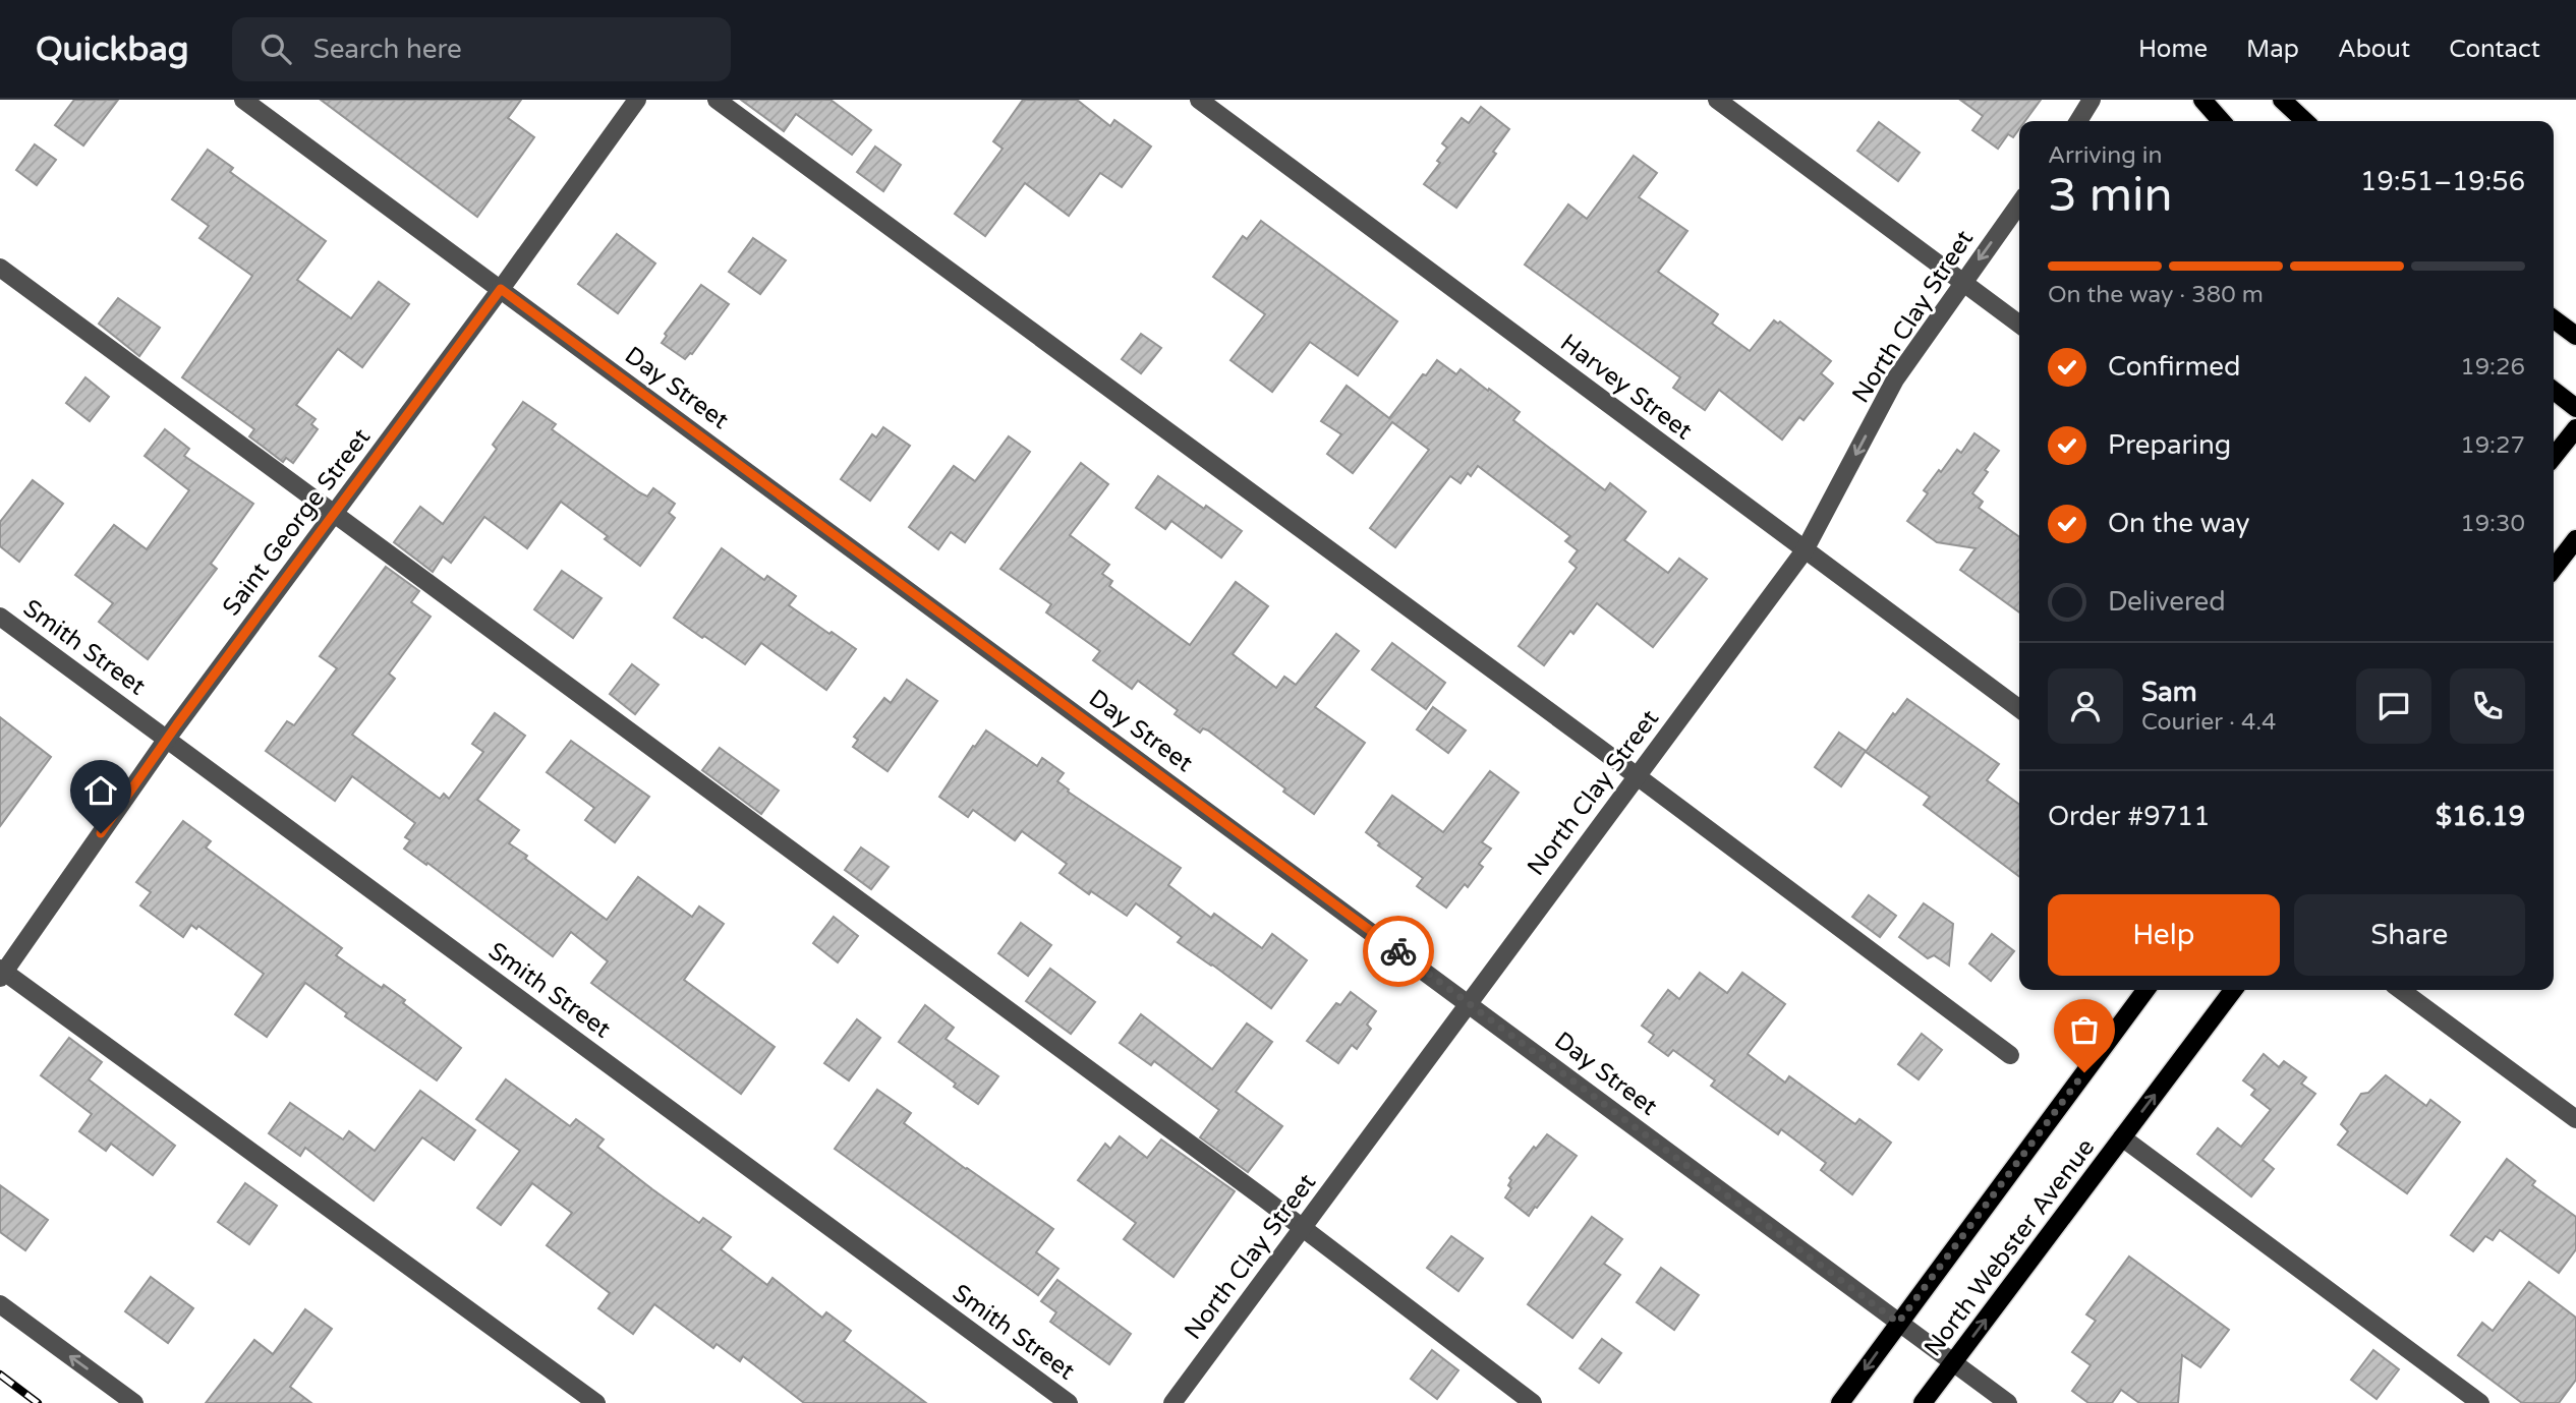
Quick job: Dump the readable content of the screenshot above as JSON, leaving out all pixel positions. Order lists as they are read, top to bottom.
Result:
{
  "streets": {
    "main road": ["North Webster Avenue"],
    "street": [
      "North Clay Street",
      "Harvey Street",
      "Day Street",
      "Saint George Street",
      "Smith Street"
    ]
  },
  "crossings": [
    ["North Clay Street", "Harvey Street"],
    ["North Clay Street", "Day Street"],
    ["Day Street", "Saint George Street"],
    ["Day Street", "North Webster Avenue"],
    ["Saint George Street", "Smith Street"]
  ],
  "page": {
    "header": "Quickbag",
    "search": "Search here",
    "nav": [
      "Home",
      "Map",
      "About",
      "Contact"
    ],
    "heading": ["3 min", "Arriving in", "19:51–19:56"],
    "panel": [
      "Sam",
      "Courier · 4.4",
      "Order #9711",
      "$16.19"
    ],
    "bar": "On the way · 380 m",
    "list": [
      ["Confirmed", "19:26"],
      ["Preparing", "19:27"],
      ["On the way", "19:30"],
      "Delivered"
    ],
    "buttons": ["Help", "Share"]
  }
}
